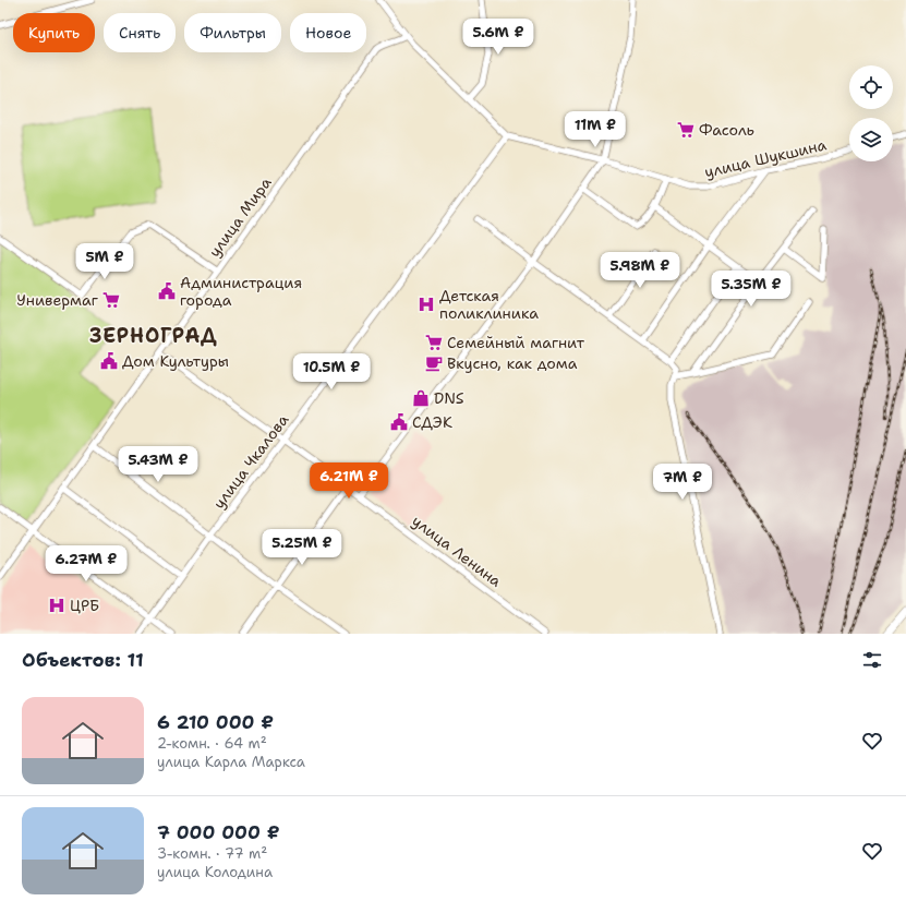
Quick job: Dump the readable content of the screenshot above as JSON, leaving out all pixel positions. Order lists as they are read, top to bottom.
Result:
{
  "streets": {
    "street": [
      "улица Шукшина",
      "улица Мира",
      "улица Чкалова",
      "улица Ленина"
    ]
  },
  "crossings": [
    ["улица Шукшина", "улица Чкалова"],
    ["улица Мира", "улица Ленина"],
    ["улица Чкалова", "улица Ленина"]
  ],
  "districts": ["ЗЕРНОГРАД"],
  "places": {
    "supermarket": ["Фасоль", "Универмаг", "Семейный магнит"],
    "public building": ["Администрация города", "Дом Культуры", "СДЭК"],
    "hospital": ["Детская поликлиника", "ЦРБ"],
    "cafe": ["Вкусно, как дома"],
    "shop": ["DNS"]
  },
  "page": {
    "chip": [
      "Купить",
      "Снять",
      "Фильтры",
      "Новое"
    ],
    "price": [
      "5.6M ₽",
      "11M ₽",
      "5M ₽",
      "5.98M ₽",
      "5.35M ₽",
      "10.5M ₽",
      "5.43M ₽",
      "6.21M ₽",
      "7M ₽",
      "5.25M ₽",
      "6.27M ₽"
    ],
    "heading": "Объектов: 11",
    "list": [
      {
        "name": "6 210 000 ₽",
        "note": "2-комн. · 64 m² · улица Карла Маркса"
      },
      {
        "name": "7 000 000 ₽",
        "note": "3-комн. · 77 m² · улица Колодина"
      }
    ]
  }
}
